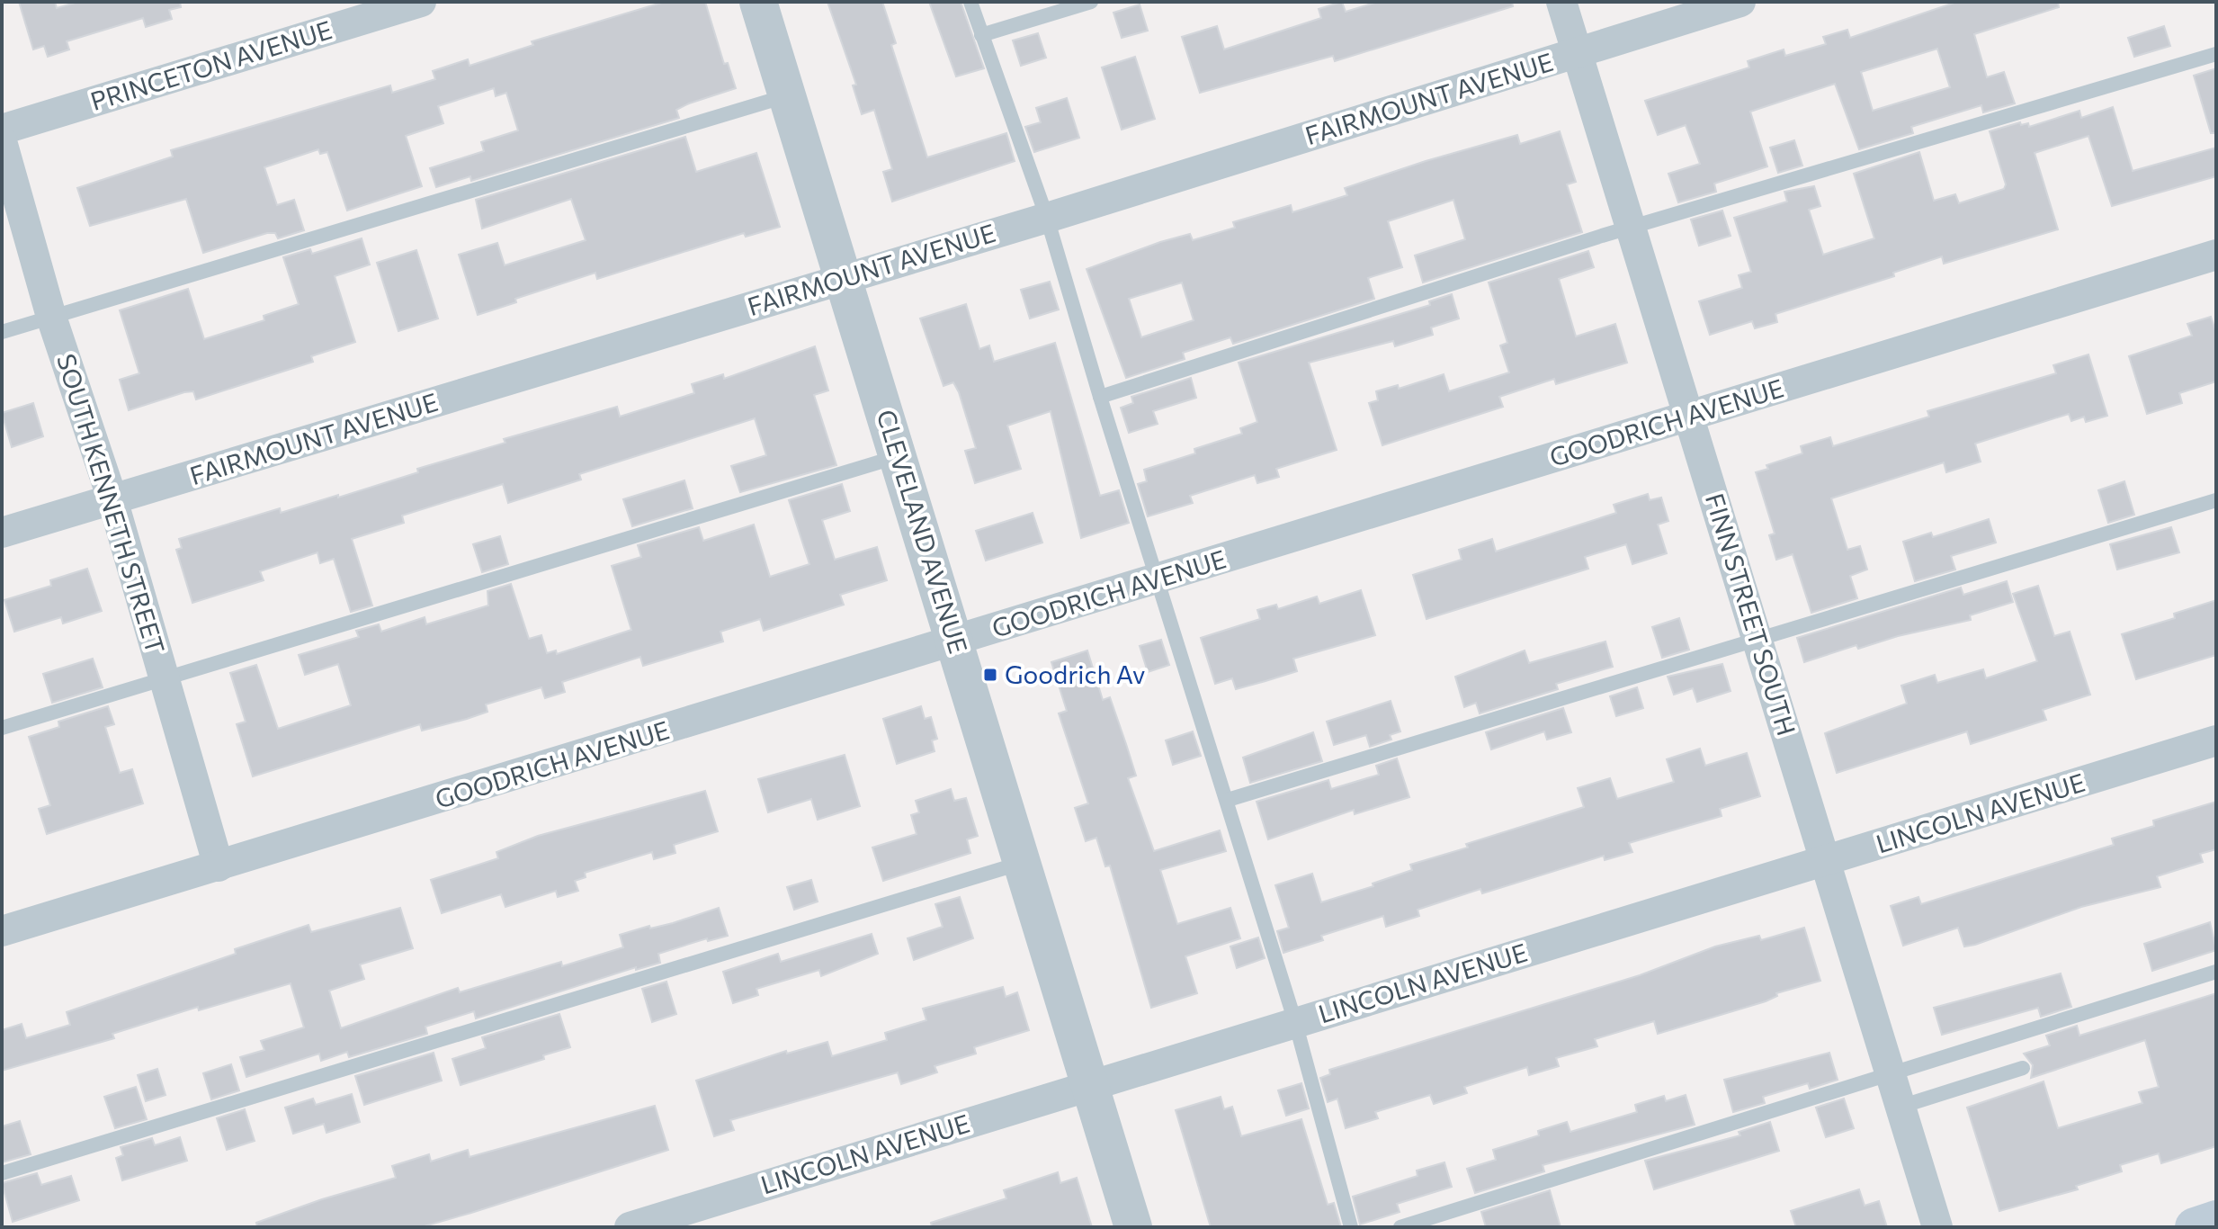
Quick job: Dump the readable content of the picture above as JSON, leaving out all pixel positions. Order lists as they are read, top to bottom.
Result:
{
  "streets": {
    "street": [
      "PRINCETON AVENUE",
      "FAIRMOUNT AVENUE",
      "GOODRICH AVENUE",
      "SOUTH KENNETH STREET",
      "CLEVELAND AVENUE",
      "FINN STREET SOUTH",
      "LINCOLN AVENUE"
    ]
  },
  "crossings": [
    ["FAIRMOUNT AVENUE", "SOUTH KENNETH STREET"],
    ["FAIRMOUNT AVENUE", "CLEVELAND AVENUE"],
    ["FAIRMOUNT AVENUE", "FINN STREET SOUTH"],
    ["GOODRICH AVENUE", "SOUTH KENNETH STREET"],
    ["GOODRICH AVENUE", "CLEVELAND AVENUE"],
    ["GOODRICH AVENUE", "FINN STREET SOUTH"],
    ["CLEVELAND AVENUE", "LINCOLN AVENUE"],
    ["FINN STREET SOUTH", "LINCOLN AVENUE"]
  ],
  "places": {
    "transit": ["Goodrich Av"]
  }
}
